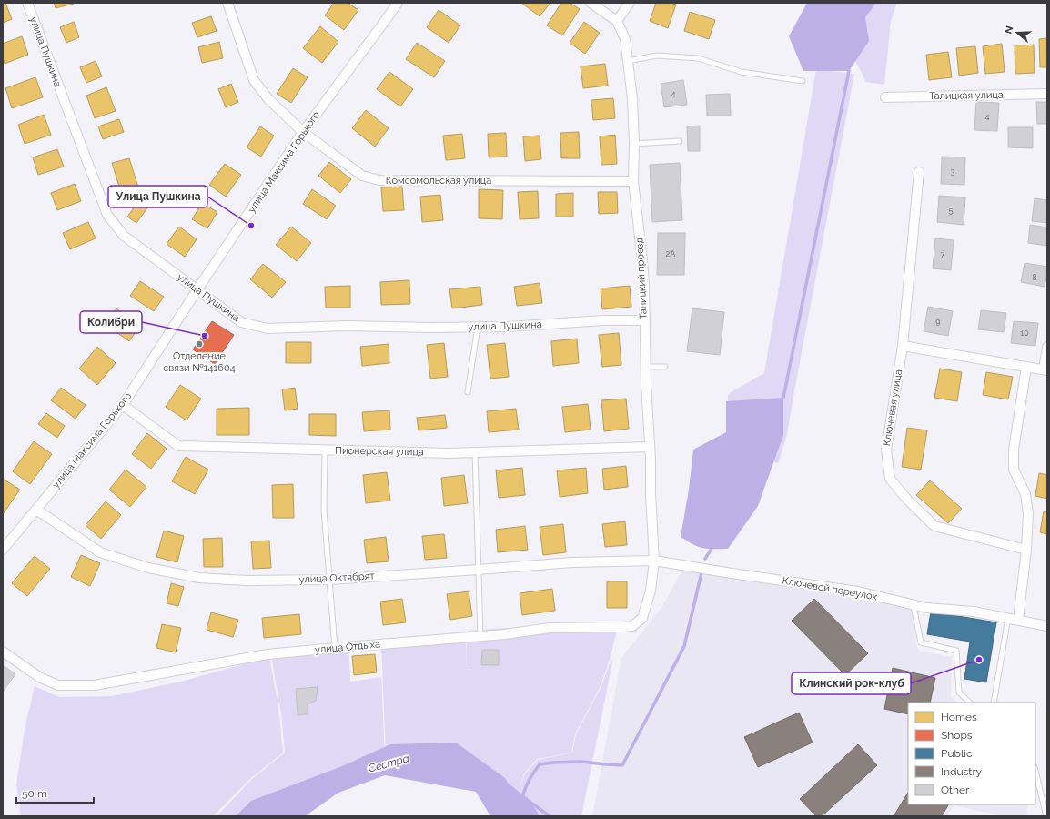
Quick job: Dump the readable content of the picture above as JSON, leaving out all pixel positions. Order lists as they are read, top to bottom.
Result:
{
  "streets": {
    "street": [
      "улица Пушкина",
      "Талицкая улица",
      "улица Максима Горького",
      "Комсомольская улица",
      "Талицкий проезд",
      "Ключевая улица",
      "Пионерская улица",
      "улица Октябрят",
      "Ключевой переулок",
      "улица Отдыха"
    ]
  },
  "crossings": [
    ["улица Пушкина", "улица Максима Горького"],
    ["улица Пушкина", "Талицкий проезд"],
    ["улица Максима Горького", "Комсомольская улица"],
    ["улица Максима Горького", "Пионерская улица"],
    ["улица Максима Горького", "улица Октябрят"],
    ["Комсомольская улица", "Талицкий проезд"],
    ["Талицкий проезд", "Пионерская улица"],
    ["Талицкий проезд", "улица Октябрят"],
    ["Талицкий проезд", "Ключевой переулок"],
    ["Талицкий проезд", "улица Отдыха"],
    ["улица Октябрят", "Ключевой переулок"],
    ["улица Октябрят", "улица Отдыха"],
    ["Ключевой переулок", "улица Отдыха"]
  ],
  "water": ["Сестра"],
  "places": [
    "Улица Пушкина",
    "Колибри",
    "Отделение связи №141604",
    "Клинский рок-клуб"
  ],
  "house_numbers": [
    "4",
    "4",
    "3",
    "5",
    "2А",
    "7",
    "8",
    "9",
    "10"
  ],
  "legend": [
    "Homes",
    "Shops",
    "Public",
    "Industry",
    "Other"
  ],
  "scale_bar": "50 m",
  "north": "left"
}
